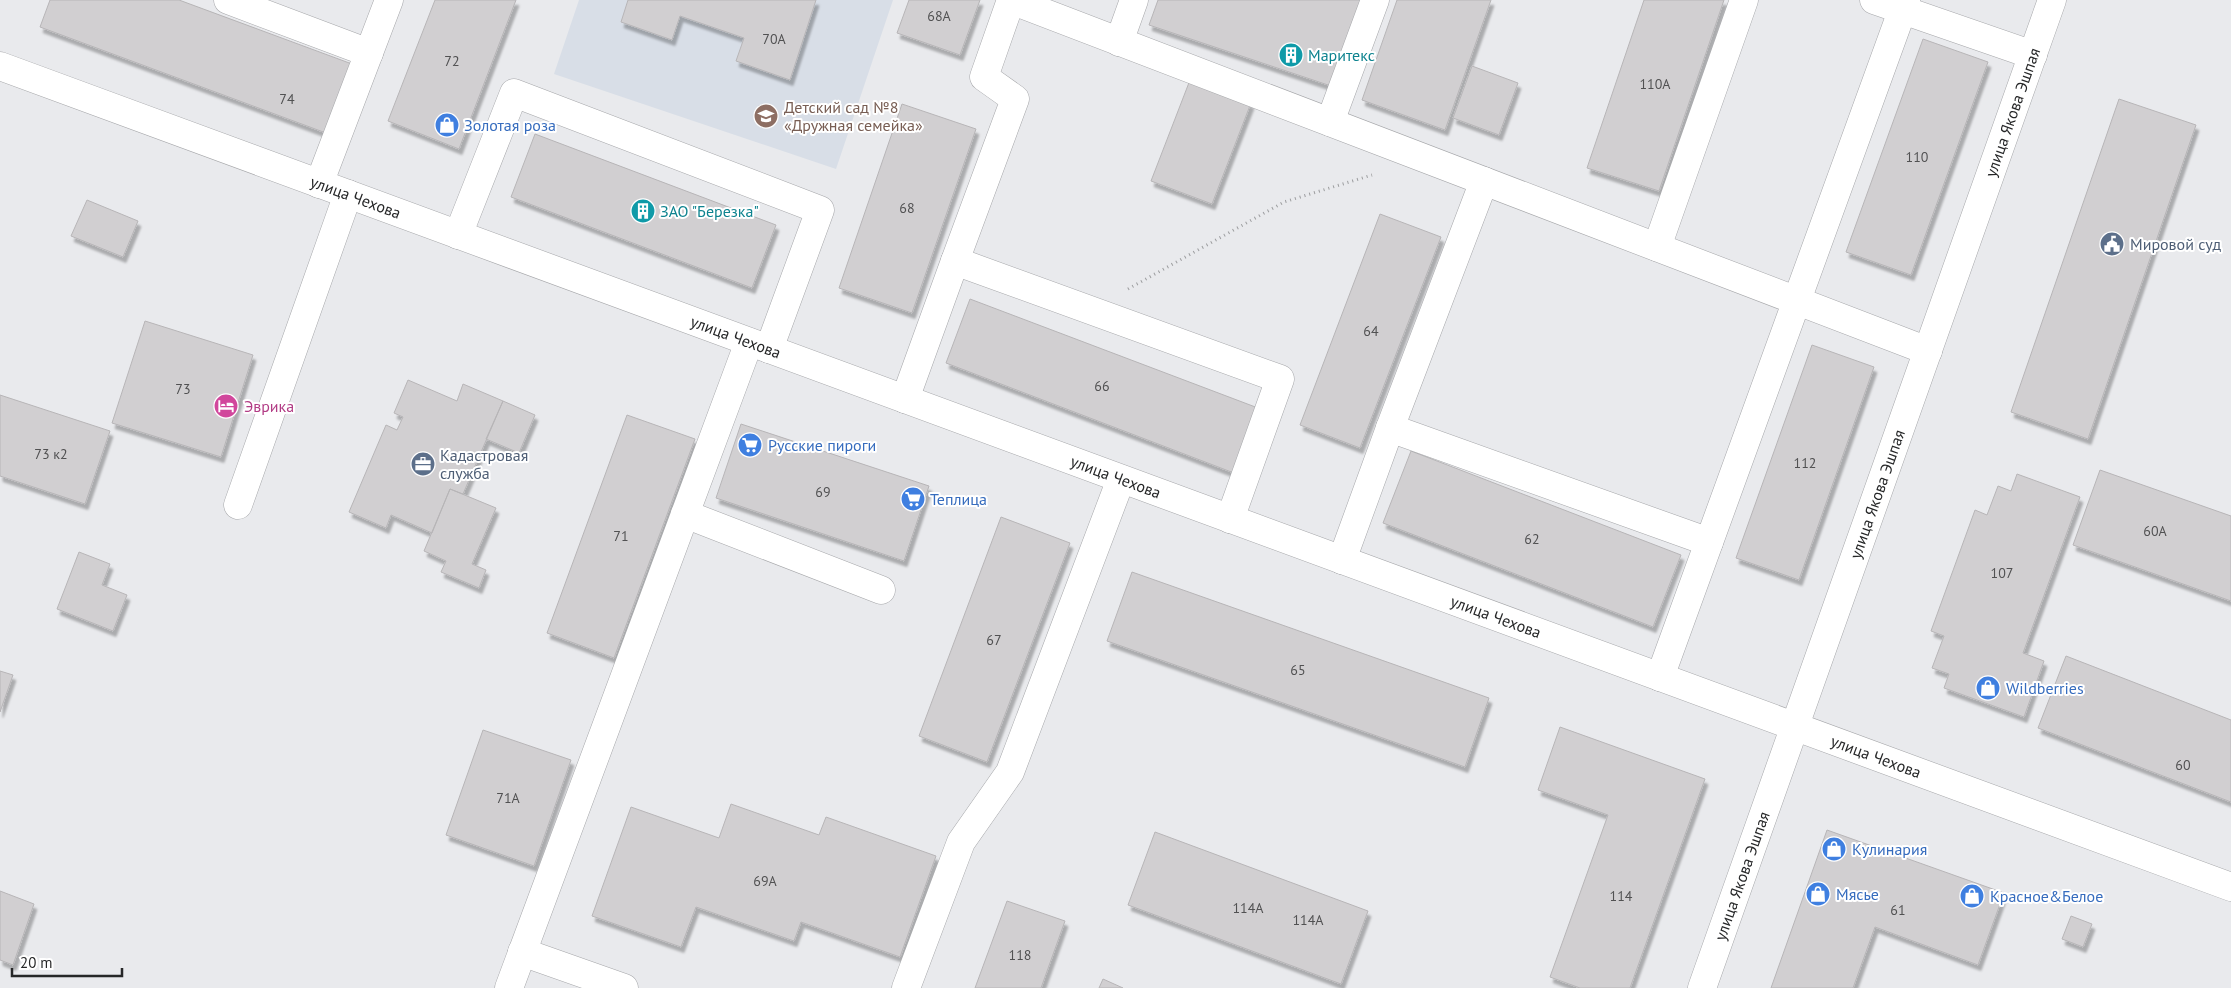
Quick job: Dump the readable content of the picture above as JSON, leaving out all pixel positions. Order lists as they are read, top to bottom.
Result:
{
  "streets": {
    "street": ["улица Якова Эшпая", "улица Чехова"]
  },
  "crossings": [
    ["улица Якова Эшпая", "улица Чехова"]
  ],
  "places": {
    "building": ["Маритекс", "ЗАО \"Березка\""],
    "school or university": ["Детский сад №8 «Дружная семейка»"],
    "shop": [
      "Золотая роза",
      "Wildberries",
      "Кулинария",
      "Мясье",
      "Красное&Белое"
    ],
    "public building": ["Мировой суд"],
    "hotel": ["Эврика"],
    "supermarket": ["Русские пироги", "Теплица"],
    "office": ["Кадастровая служба"]
  },
  "house_numbers": [
    "68А",
    "70А",
    "72",
    "110А",
    "74",
    "110",
    "68",
    "64",
    "66",
    "73",
    "73 к2",
    "112",
    "69",
    "60А",
    "71",
    "62",
    "107",
    "67",
    "65",
    "60",
    "71А",
    "69А",
    "114",
    "114А",
    "61",
    "114А",
    "118"
  ],
  "scale_bar": "20 m"
}
